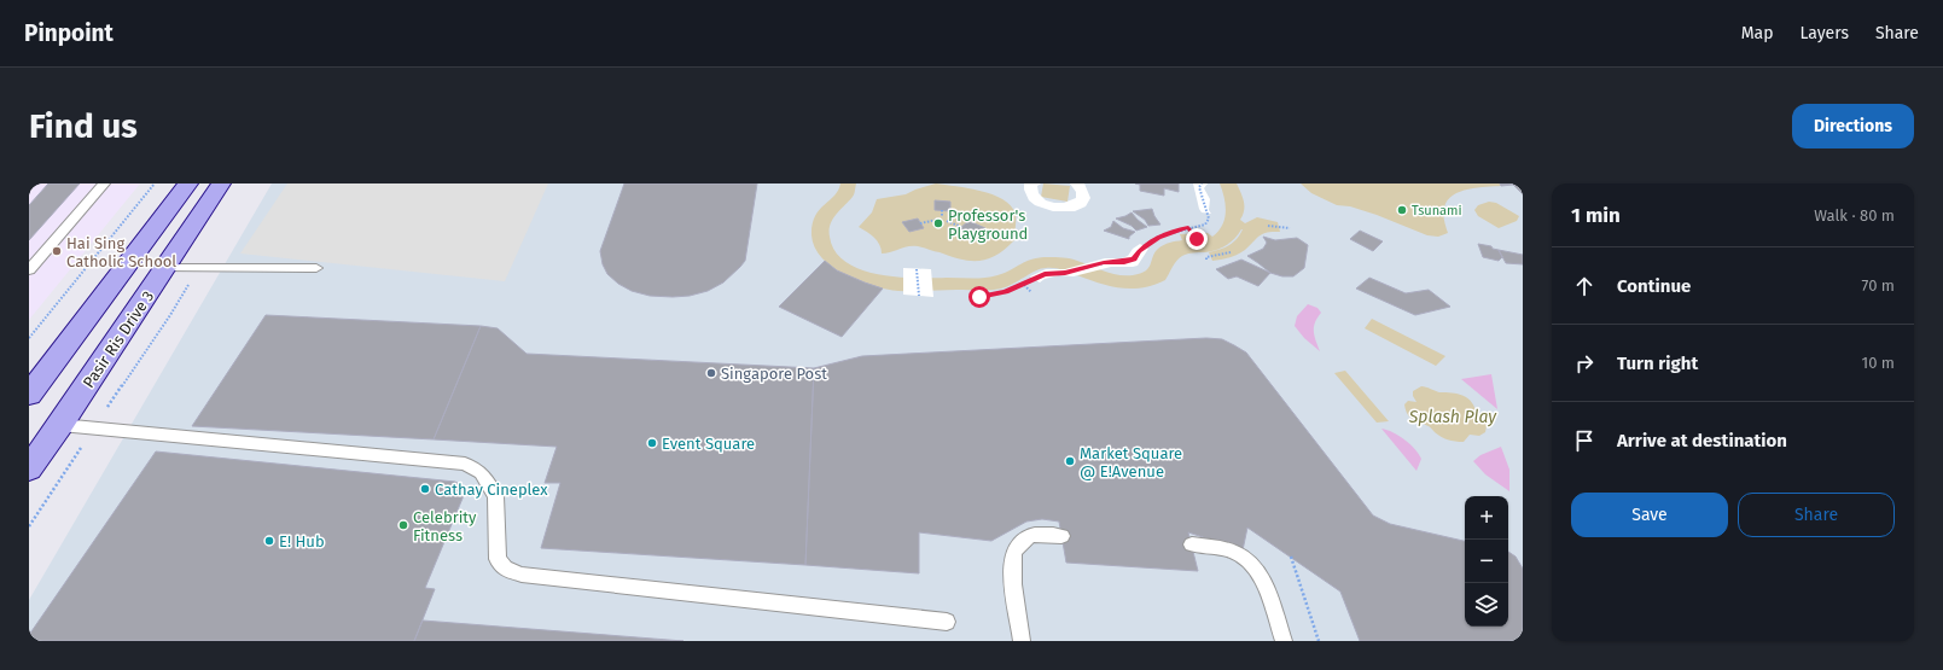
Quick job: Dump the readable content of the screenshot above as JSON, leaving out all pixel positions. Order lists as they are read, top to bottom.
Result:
{
  "streets": {
    "main road": ["Pasir Ris Drive 3"]
  },
  "water": ["Splash Play"],
  "places": [
    "Tsunami",
    "Professor's Playground",
    "Hai Sing Catholic School",
    "Singapore Post",
    "Event Square",
    "Market Square @ E!Avenue",
    "Cathay Cineplex",
    "Celebrity Fitness",
    "E! Hub"
  ],
  "page": {
    "header": "Pinpoint",
    "nav": ["Map", "Layers", "Share"],
    "buttons": [
      "Directions",
      ["Save", "Share"]
    ],
    "title": "Find us",
    "heading": ["1 min", "Walk · 80 m"],
    "list": [
      ["Continue", "70 m"],
      ["Turn right", "10 m"],
      "Arrive at destination"
    ],
    "map_buttons": ["+", "−"]
  }
}
